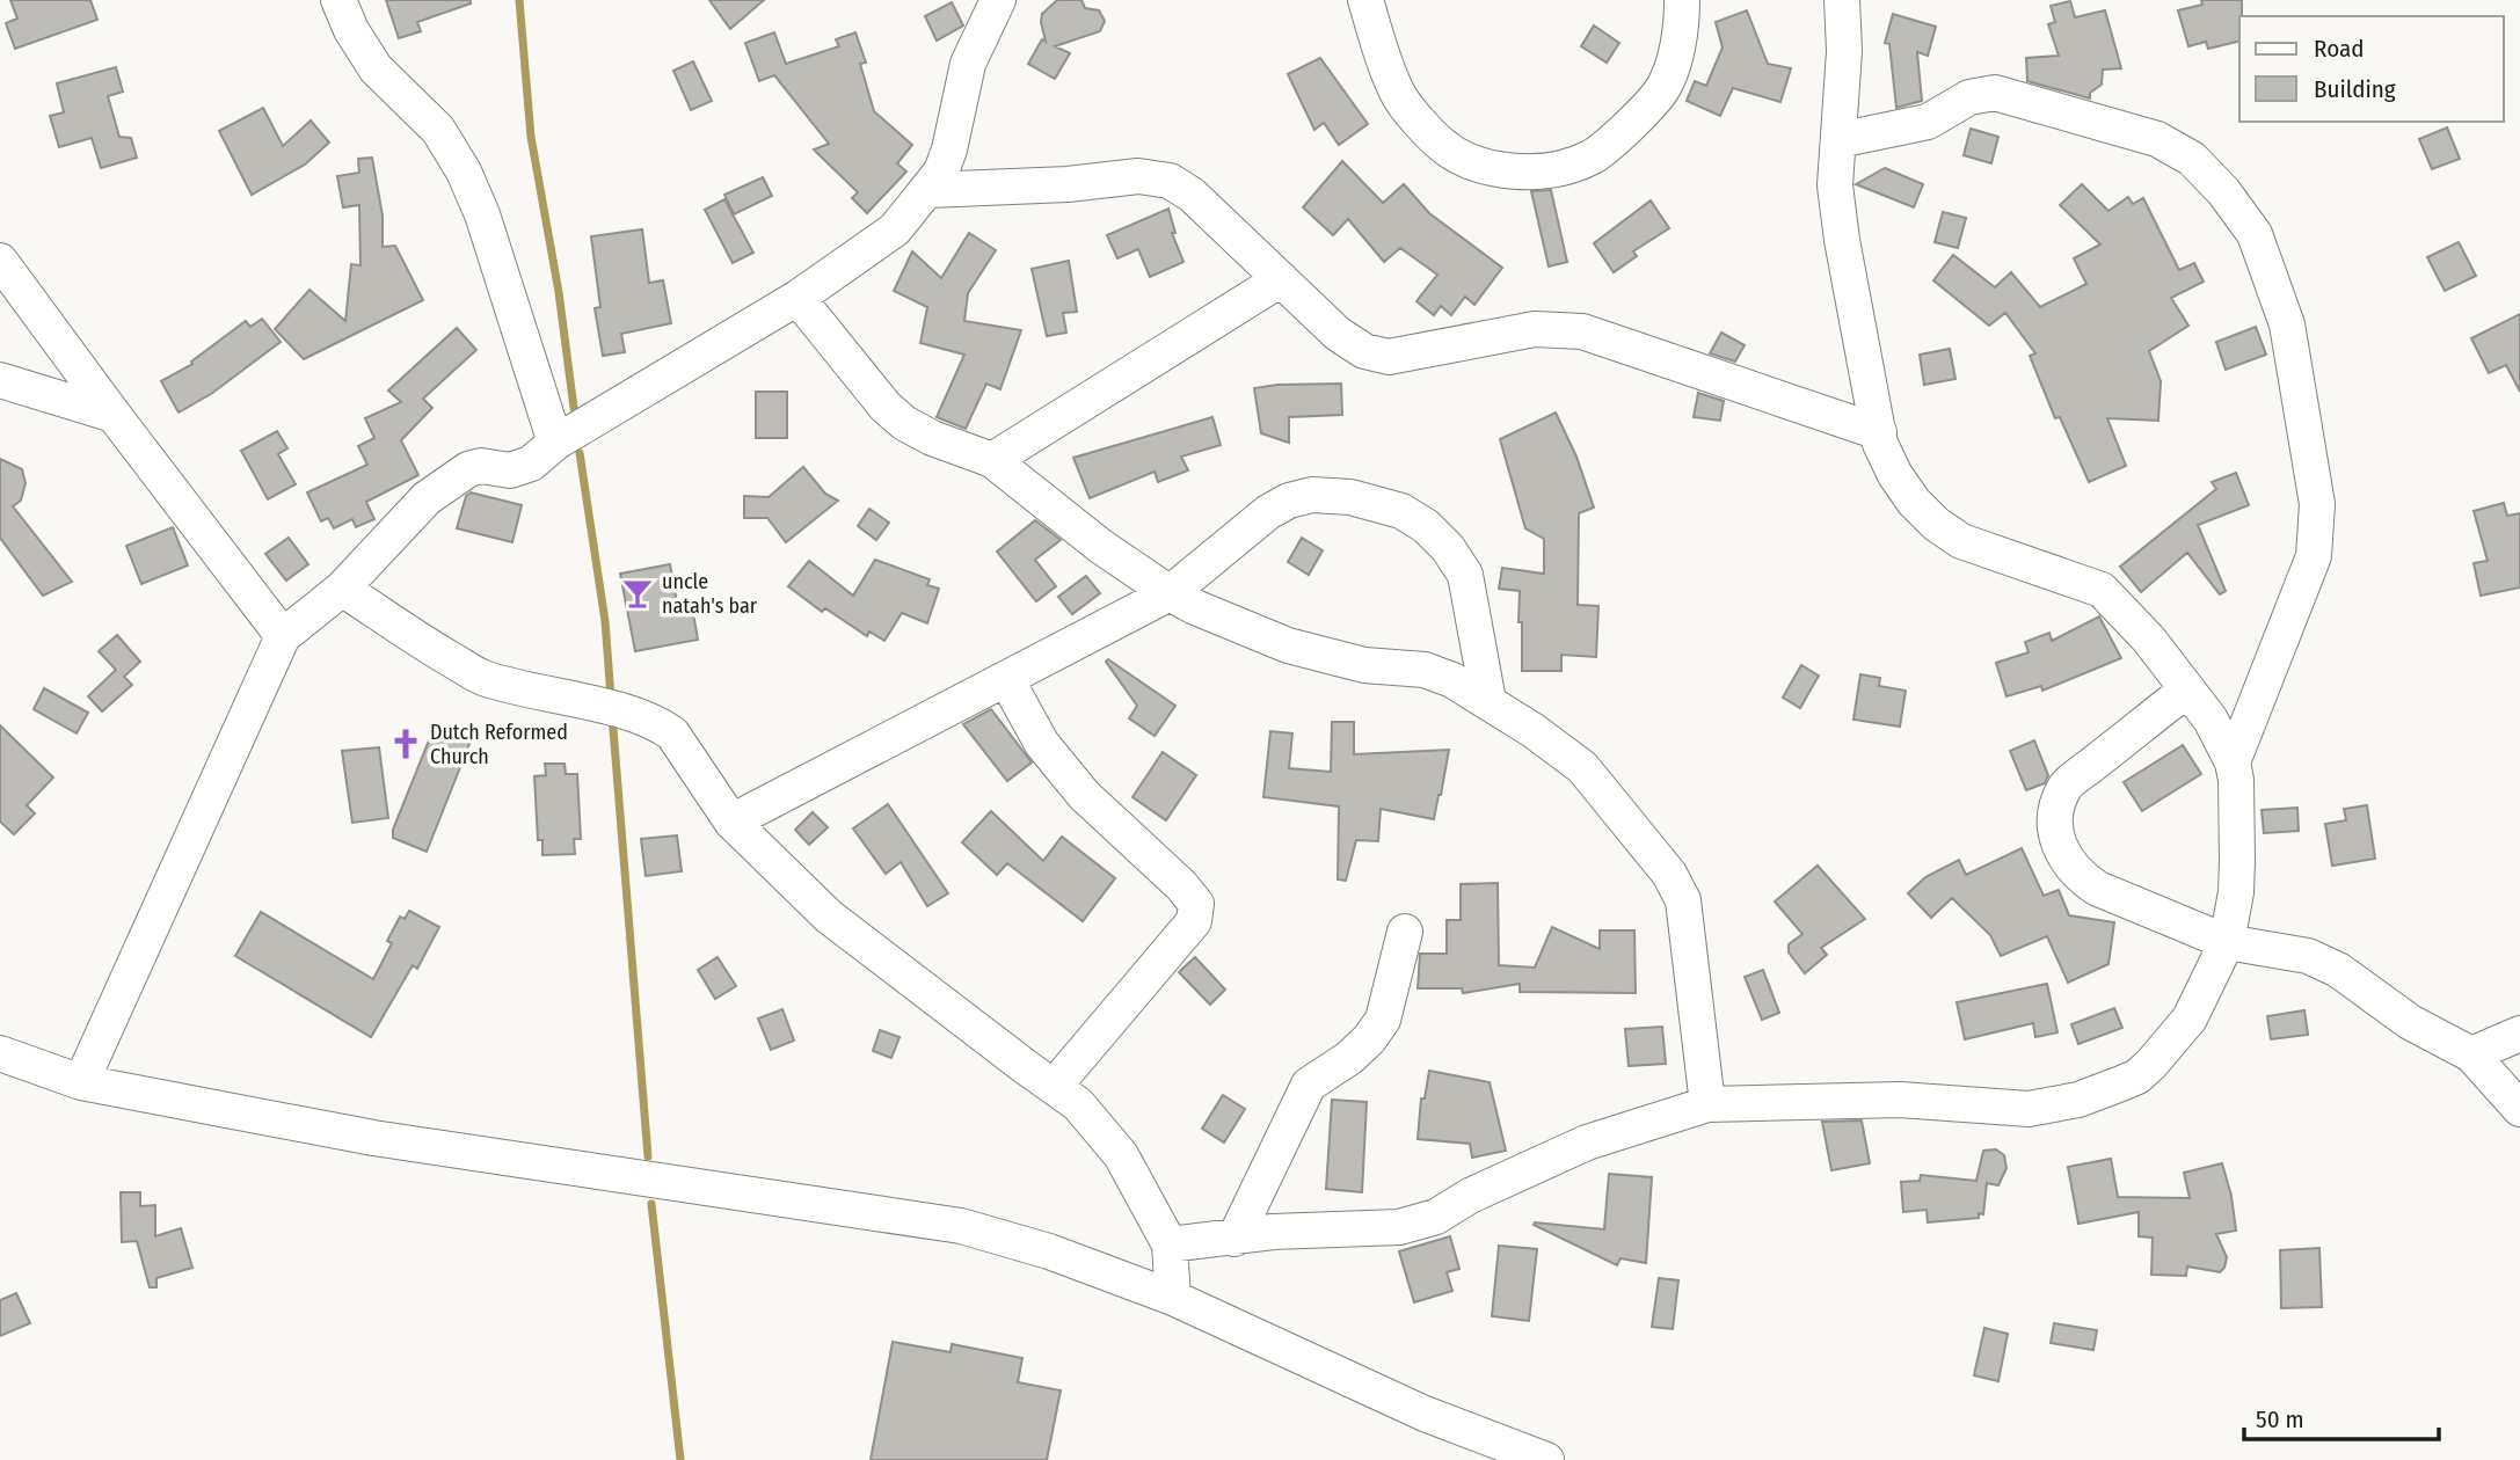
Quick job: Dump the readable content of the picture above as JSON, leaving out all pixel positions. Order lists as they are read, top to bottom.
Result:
{
  "places": {
    "bar": ["uncle natah's bar"],
    "church": ["Dutch Reformed Church"]
  },
  "legend": ["Road", "Building"],
  "scale_bar": "50 m"
}
